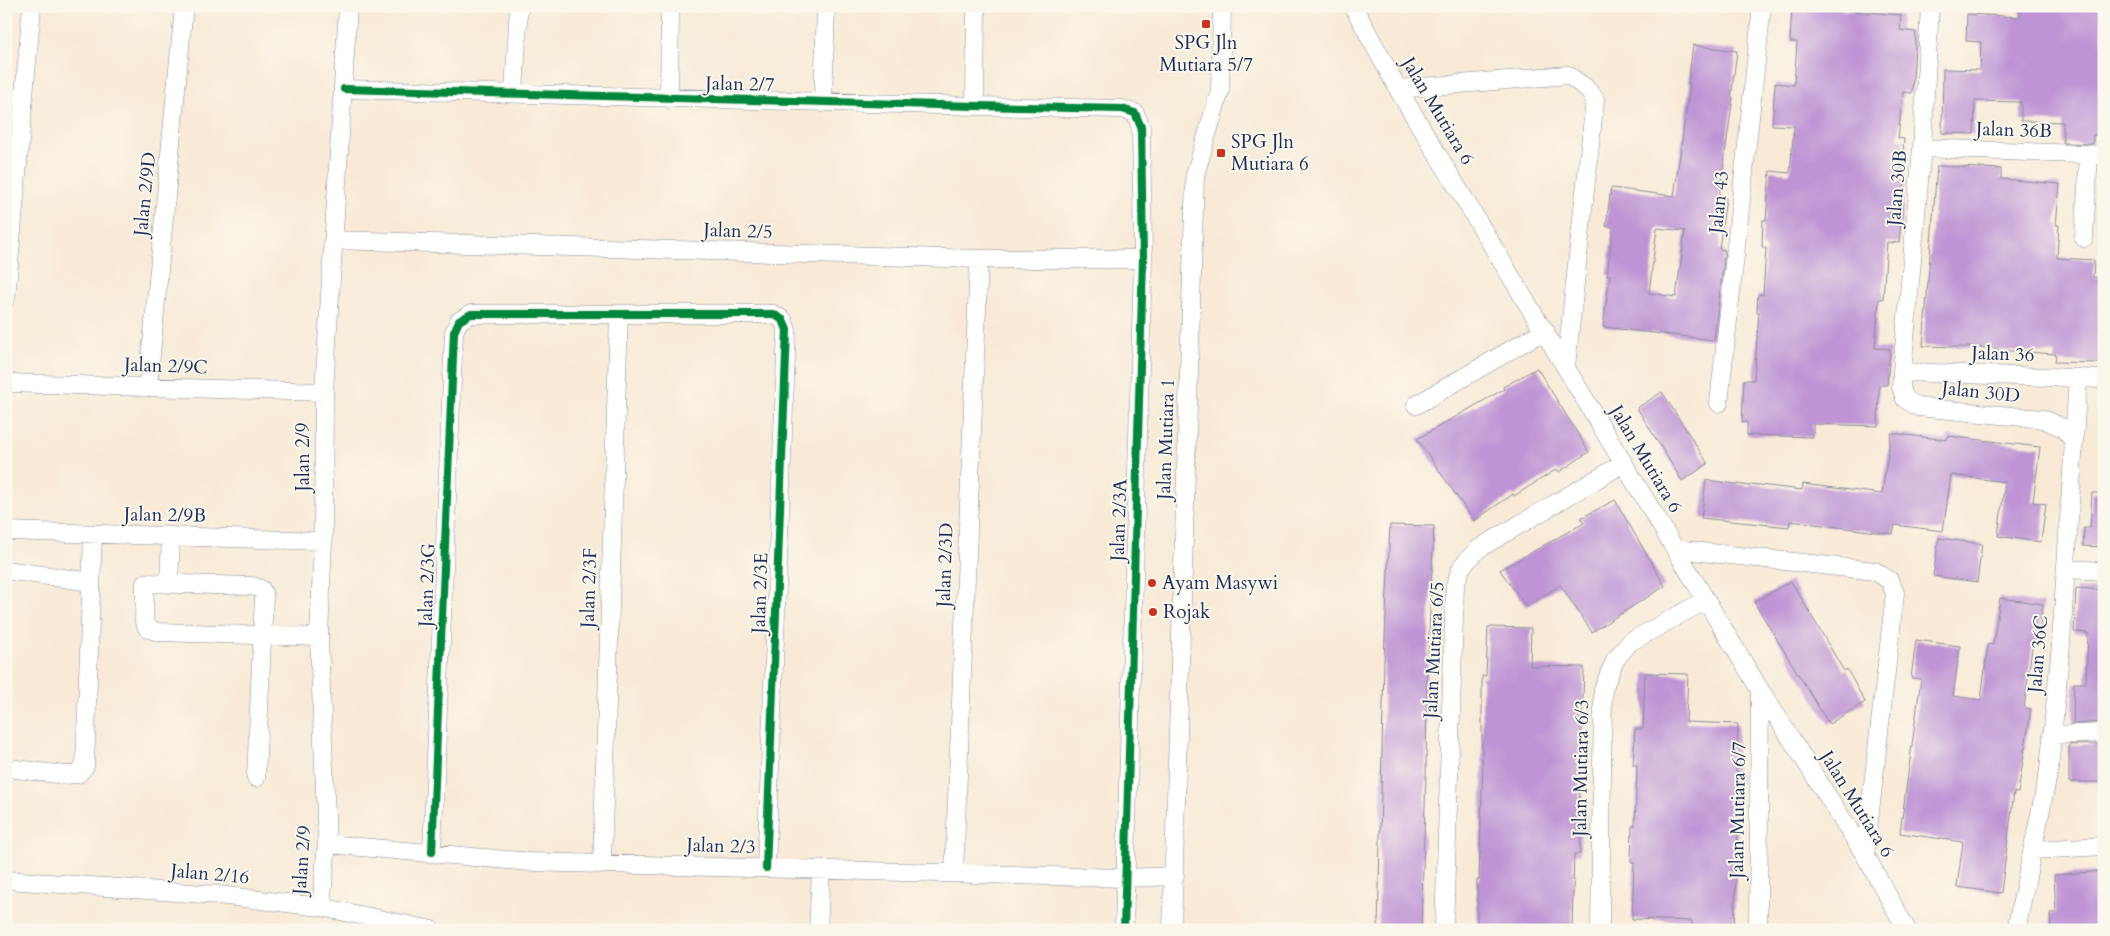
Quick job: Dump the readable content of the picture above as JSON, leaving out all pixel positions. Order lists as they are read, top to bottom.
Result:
{
  "streets": {
    "street": [
      "Jalan 2/7",
      "Jalan Mutiara 6",
      "Jalan 36B",
      "Jalan 30B",
      "Jalan 2/9D",
      "Jalan 43",
      "Jalan 2/5",
      "Jalan 36",
      "Jalan 2/9C",
      "Jalan 30D",
      "Jalan Mutiara 1",
      "Jalan 2/9",
      "Jalan 2/9B",
      "Jalan 2/3A",
      "Jalan 2/3D",
      "Jalan 2/3G",
      "Jalan 2/3F",
      "Jalan 2/3E",
      "Jalan Mutiara 6/5",
      "Jalan 36C",
      "Jalan Mutiara 6/3",
      "Jalan Mutiara 6/7",
      "Jalan 2/3",
      "Jalan 2/16"
    ]
  },
  "crossings": [
    ["Jalan 2/7", "Jalan 2/9"],
    ["Jalan 2/7", "Jalan 2/3A"],
    ["Jalan Mutiara 6", "Jalan Mutiara 6/5"],
    ["Jalan Mutiara 6", "Jalan Mutiara 6/3"],
    ["Jalan Mutiara 6", "Jalan Mutiara 6/7"],
    ["Jalan 36B", "Jalan 30B"],
    ["Jalan 30B", "Jalan 36"],
    ["Jalan 30B", "Jalan 30D"],
    ["Jalan 2/9D", "Jalan 2/9C"],
    ["Jalan 2/5", "Jalan 2/9"],
    ["Jalan 2/5", "Jalan 2/3A"],
    ["Jalan 2/5", "Jalan 2/3D"],
    ["Jalan 36", "Jalan 30D"],
    ["Jalan 36", "Jalan 36C"],
    ["Jalan 2/9C", "Jalan 2/9"],
    ["Jalan 30D", "Jalan 36C"],
    ["Jalan Mutiara 1", "Jalan 2/3"],
    ["Jalan 2/9", "Jalan 2/9B"],
    ["Jalan 2/9", "Jalan 2/3"],
    ["Jalan 2/9", "Jalan 2/16"],
    ["Jalan 2/3A", "Jalan 2/3"],
    ["Jalan 2/3D", "Jalan 2/3"],
    ["Jalan 2/3G", "Jalan 2/3F"],
    ["Jalan 2/3G", "Jalan 2/3E"],
    ["Jalan 2/3G", "Jalan 2/3"],
    ["Jalan 2/3F", "Jalan 2/3E"],
    ["Jalan 2/3F", "Jalan 2/3"],
    ["Jalan 2/3E", "Jalan 2/3"]
  ],
  "places": {
    "transit": ["SPG Jln Mutiara 5/7", "SPG Jln Mutiara 6"],
    "other": ["Ayam Masywi", "Rojak"]
  }
}
